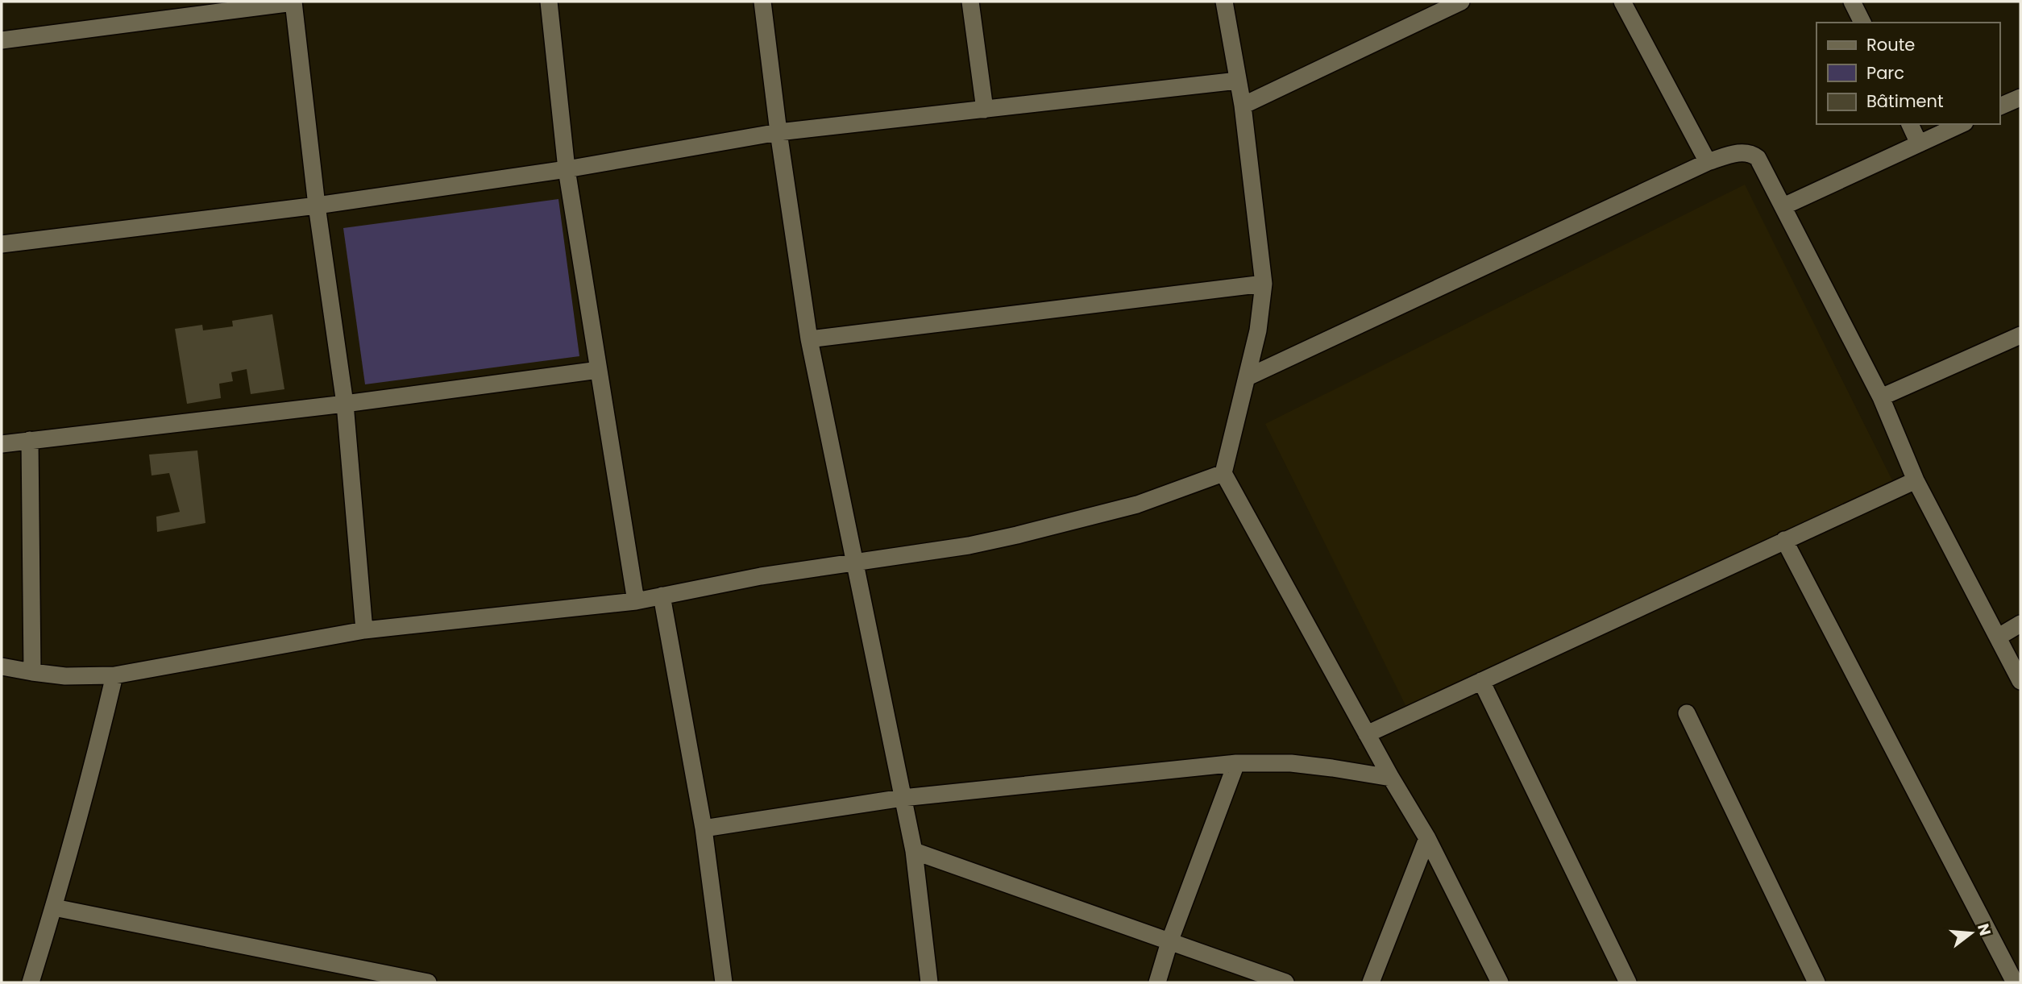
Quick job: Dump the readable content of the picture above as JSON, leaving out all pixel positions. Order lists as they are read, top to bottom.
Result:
{
  "legend": ["Route", "Parc", "Bâtiment"],
  "north": "right"
}
